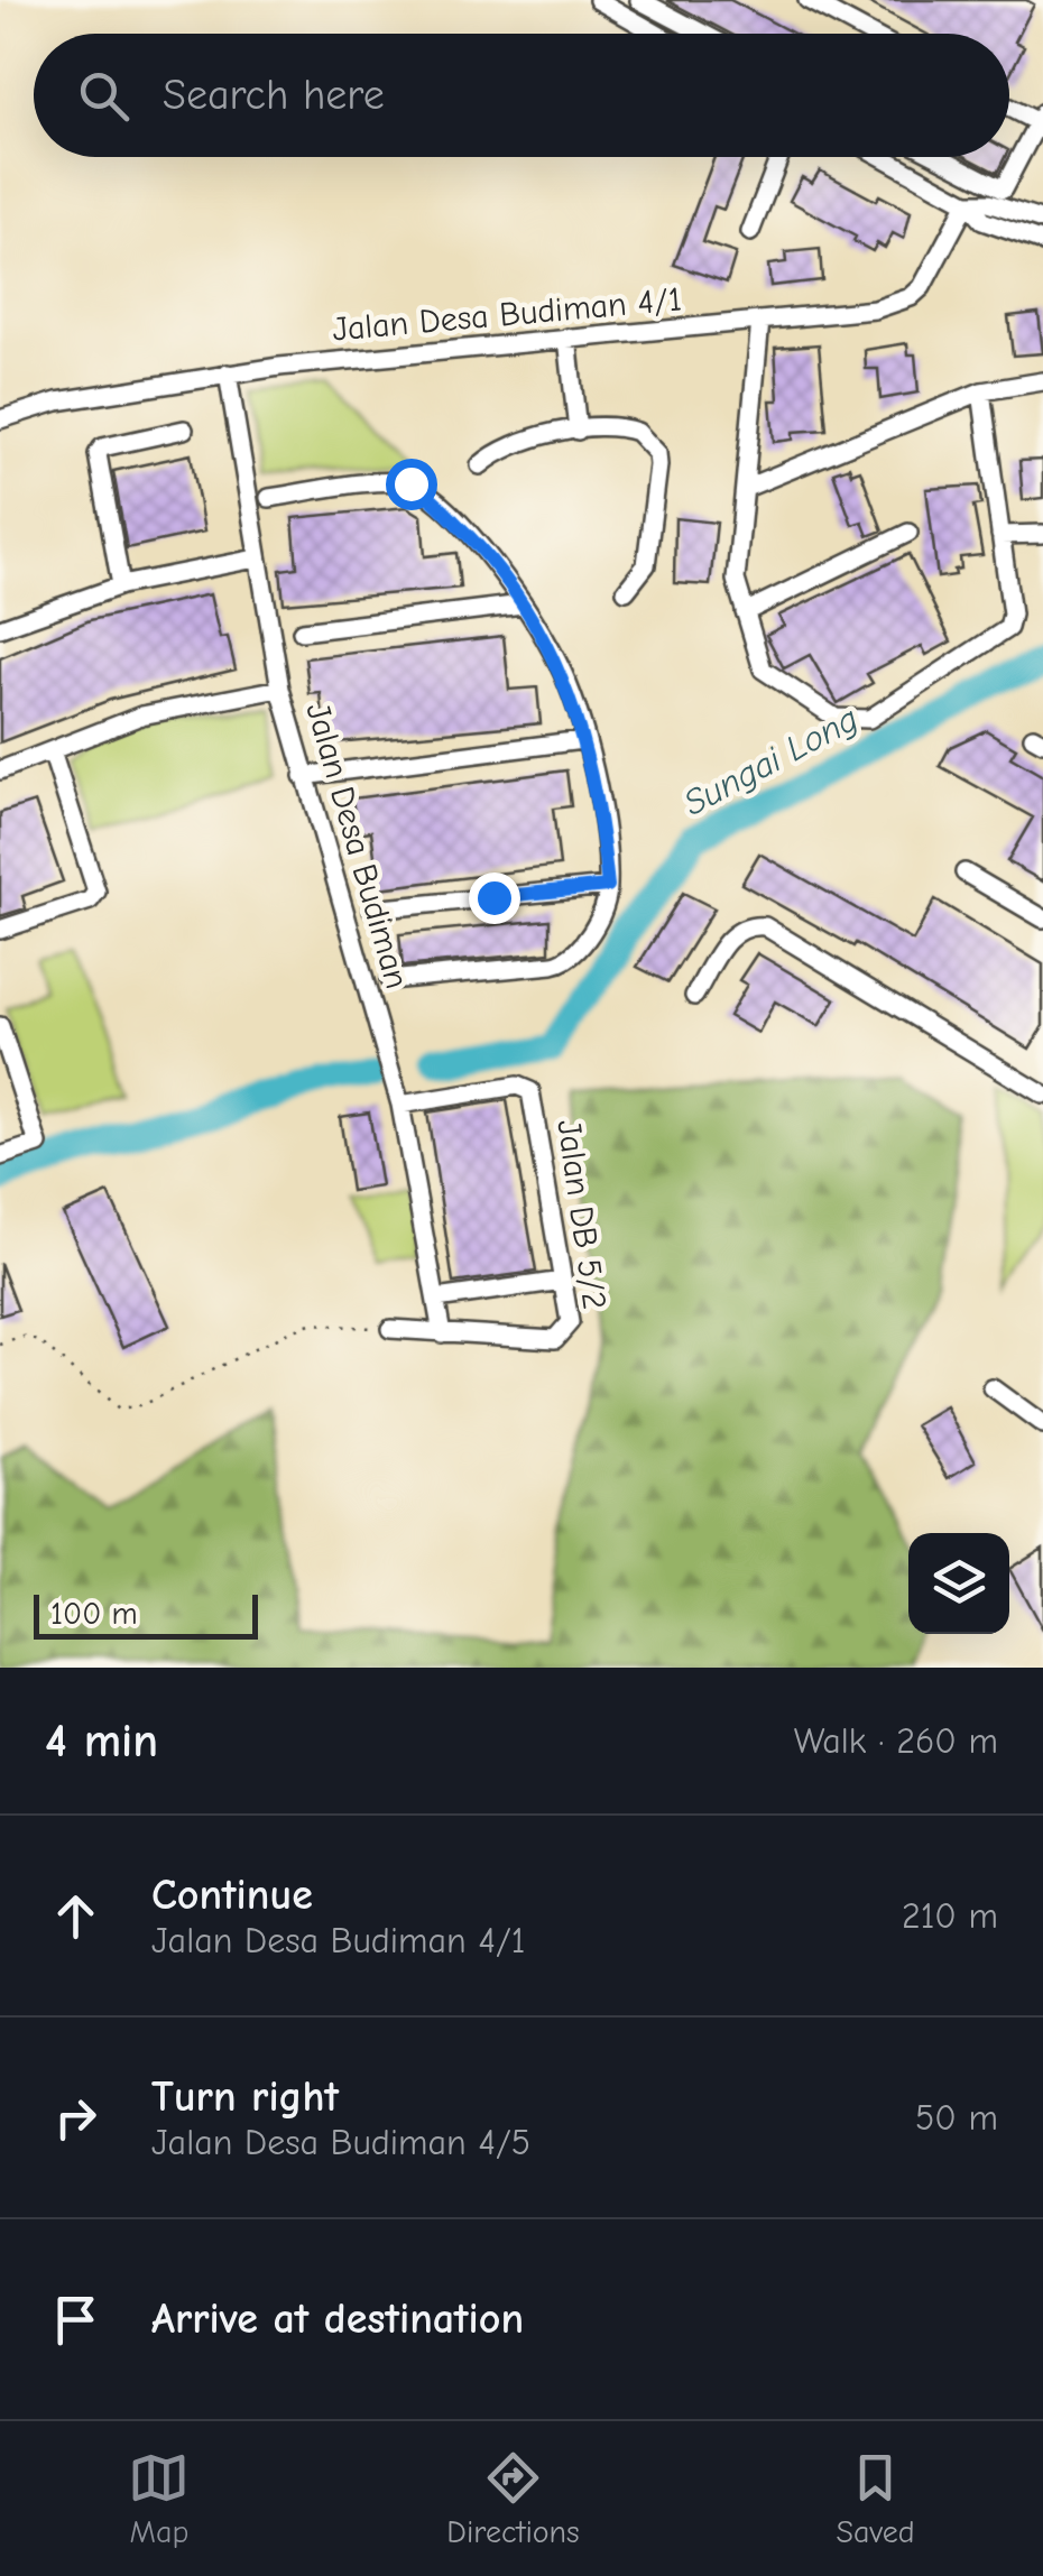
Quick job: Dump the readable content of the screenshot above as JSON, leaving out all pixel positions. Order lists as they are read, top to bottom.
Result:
{
  "streets": {
    "street": ["Jalan Desa Budiman 4/1", "Jalan Desa Budiman", "Jalan DB 5/2"]
  },
  "crossings": [
    ["Jalan Desa Budiman 4/1", "Jalan Desa Budiman"],
    ["Jalan Desa Budiman", "Jalan DB 5/2"]
  ],
  "water": ["Sungai Long"],
  "scale_bar": "100 m",
  "page": {
    "search": "Search here",
    "scale": "100 m",
    "heading": ["4 min", "Walk · 260 m"],
    "list": [
      ["Continue", "Jalan Desa Budiman 4/1", "210 m"],
      ["Turn right", "Jalan Desa Budiman 4/5", "50 m"],
      "Arrive at destination"
    ],
    "nav": ["Map", "Directions", "Saved"]
  }
}
